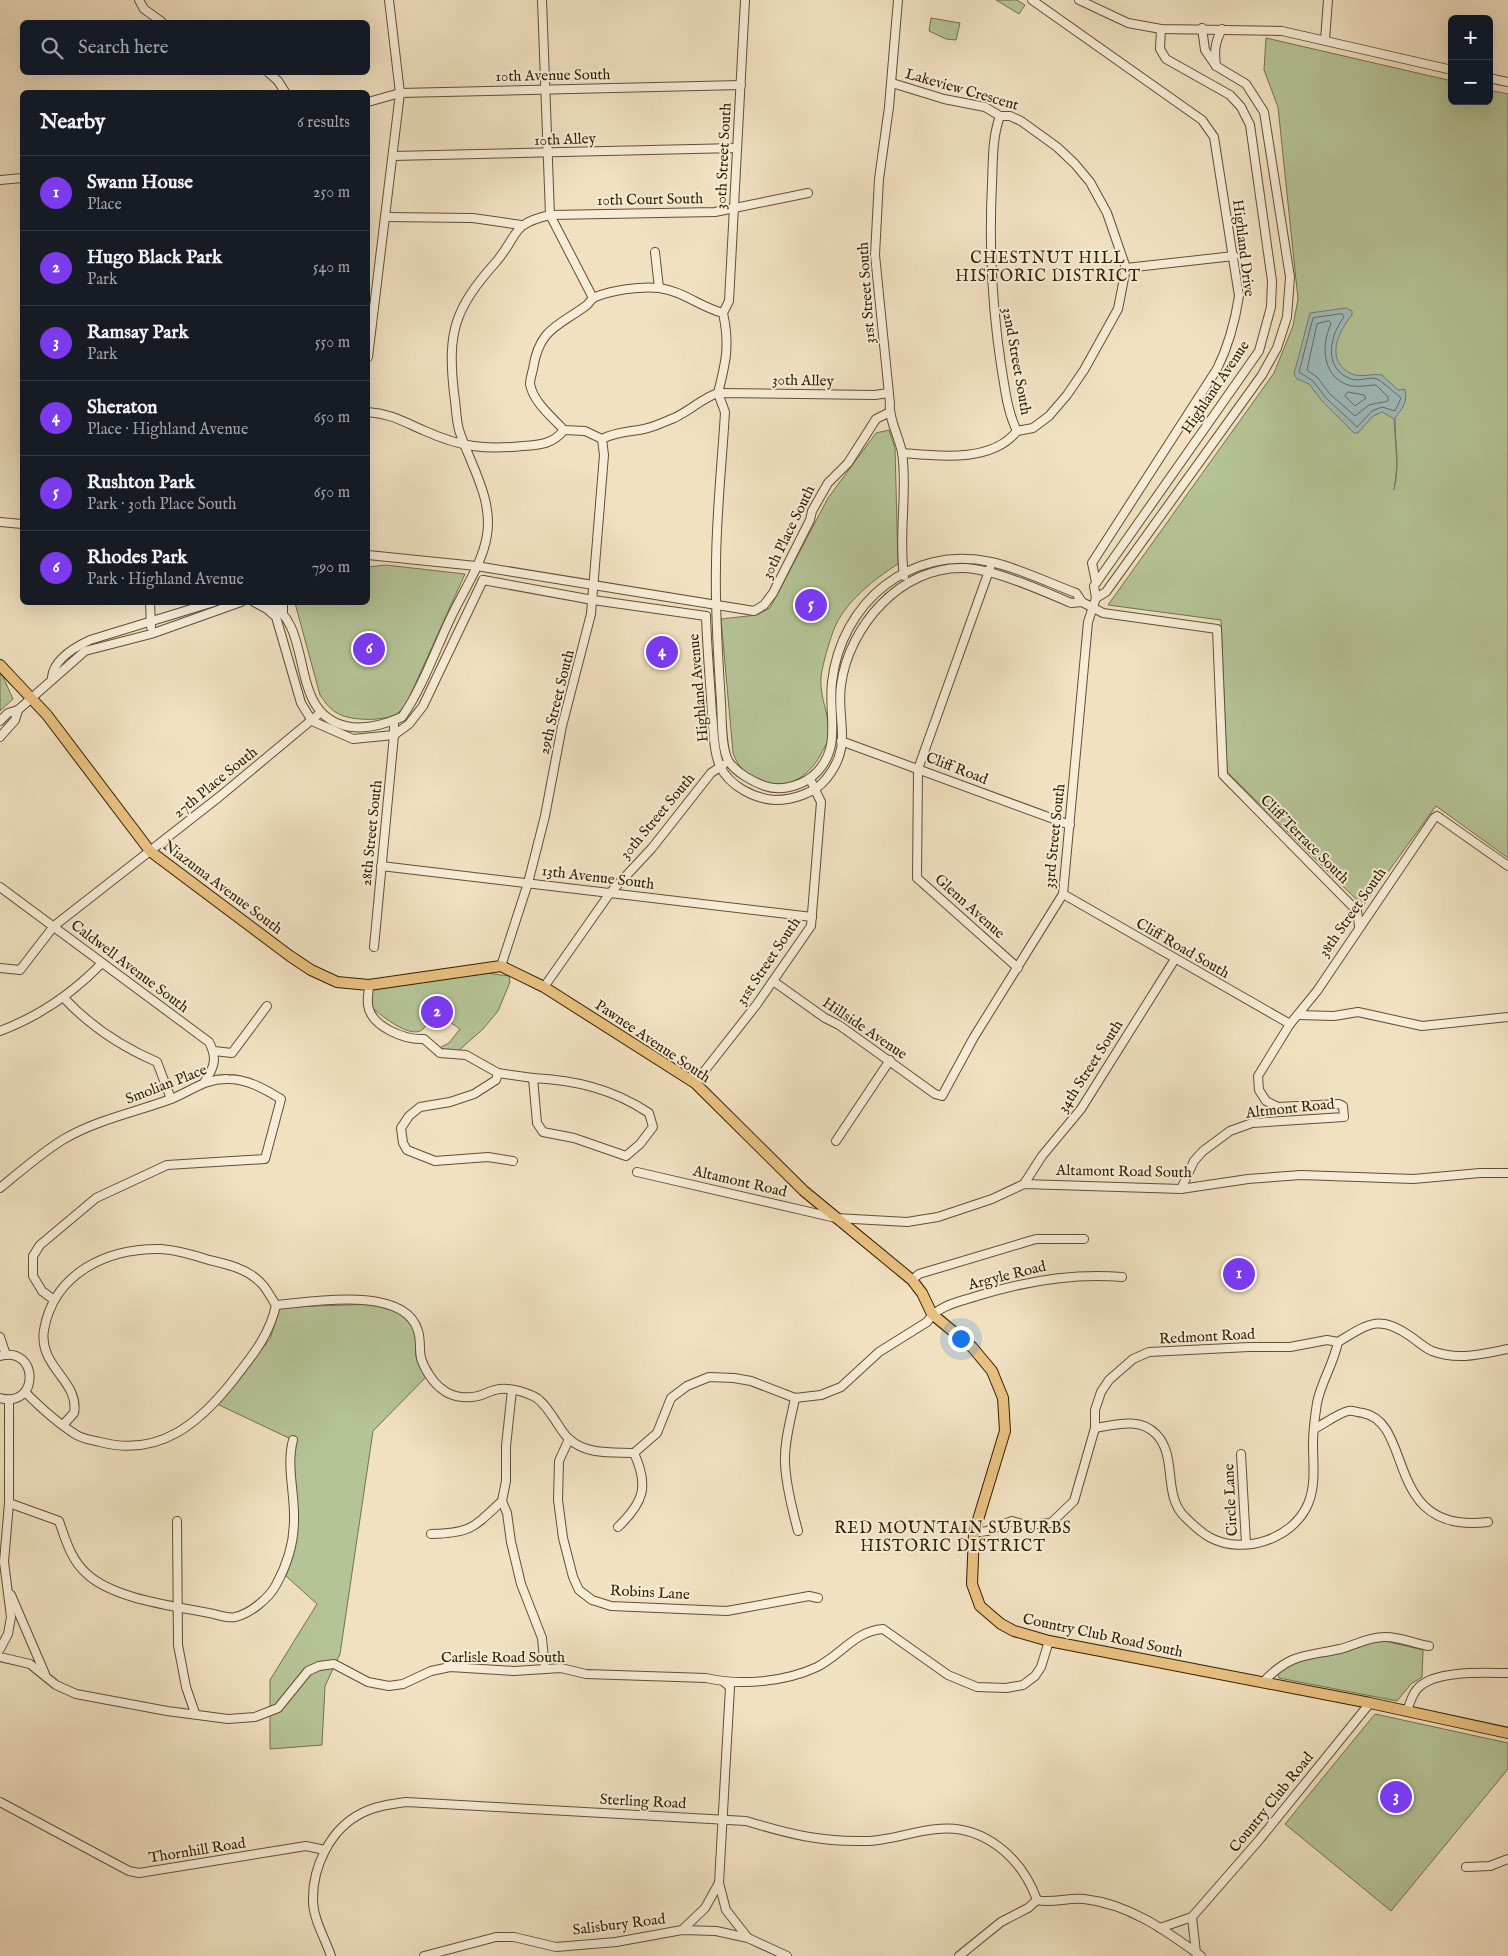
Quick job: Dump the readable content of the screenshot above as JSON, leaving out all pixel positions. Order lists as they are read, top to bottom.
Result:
{
  "streets": {
    "main road": ["Niazuma Avenue South", "Pawnee Avenue South", "Country Club Road South"],
    "street": [
      "10th Avenue South",
      "Lakeview Crescent",
      "10th Alley",
      "30th Street South",
      "10th Court South",
      "Highland Drive",
      "31st Street South",
      "32nd Street South",
      "30th Alley",
      "Highland Avenue",
      "30th Place South",
      "29th Street South",
      "Cliff Road",
      "27th Place South",
      "28th Street South",
      "33rd Street South",
      "Cliff Terrace South",
      "13th Avenue South",
      "Glenn Avenue",
      "38th Street South",
      "Cliff Road South",
      "Caldwell Avenue South",
      "Hillside Avenue",
      "34th Street South",
      "Smolian Place",
      "Altmont Road",
      "Altamont Road South",
      "Altamont Road",
      "Argyle Road",
      "Redmont Road",
      "Circle Lane",
      "Robins Lane",
      "Carlisle Road South",
      "Sterling Road",
      "Country Club Road",
      "Thornhill Road",
      "Salisbury Road"
    ]
  },
  "crossings": [
    ["10th Avenue South", "30th Street South"],
    ["Lakeview Crescent", "31st Street South"],
    ["Lakeview Crescent", "32nd Street South"],
    ["10th Alley", "30th Street South"],
    ["30th Street South", "10th Court South"],
    ["30th Street South", "30th Alley"],
    ["30th Street South", "Highland Avenue"],
    ["30th Street South", "29th Street South"],
    ["30th Street South", "13th Avenue South"],
    ["30th Street South", "Pawnee Avenue South"],
    ["Highland Drive", "Highland Avenue"],
    ["31st Street South", "30th Alley"],
    ["31st Street South", "30th Place South"],
    ["31st Street South", "13th Avenue South"],
    ["31st Street South", "Hillside Avenue"],
    ["31st Street South", "Pawnee Avenue South"],
    ["30th Alley", "29th Street South"],
    ["Highland Avenue", "30th Place South"],
    ["Highland Avenue", "29th Street South"],
    ["Highland Avenue", "33rd Street South"],
    ["Highland Avenue", "Cliff Terrace South"],
    ["29th Street South", "13th Avenue South"],
    ["29th Street South", "Pawnee Avenue South"],
    ["Cliff Road", "33rd Street South"],
    ["Cliff Road", "Glenn Avenue"],
    ["27th Place South", "Niazuma Avenue South"],
    ["27th Place South", "Caldwell Avenue South"],
    ["28th Street South", "13th Avenue South"],
    ["33rd Street South", "Cliff Terrace South"],
    ["33rd Street South", "Glenn Avenue"],
    ["33rd Street South", "Cliff Road South"],
    ["33rd Street South", "Hillside Avenue"],
    ["Cliff Terrace South", "38th Street South"],
    ["38th Street South", "Cliff Road South"],
    ["38th Street South", "Altmont Road"],
    ["Cliff Road South", "34th Street South"],
    ["Cliff Road South", "Altmont Road"],
    ["Pawnee Avenue South", "Altamont Road South"],
    ["Pawnee Avenue South", "Altamont Road"],
    ["Pawnee Avenue South", "Argyle Road"],
    ["Pawnee Avenue South", "Country Club Road South"],
    ["34th Street South", "Altamont Road South"],
    ["Altmont Road", "Altamont Road South"],
    ["Altamont Road South", "Altamont Road"],
    ["Argyle Road", "Country Club Road South"],
    ["Redmont Road", "Country Club Road South"],
    ["Country Club Road South", "Carlisle Road South"],
    ["Country Club Road South", "Country Club Road"],
    ["Sterling Road", "Thornhill Road"]
  ],
  "districts": ["CHESTNUT HILL HISTORIC DISTRICT", "RED MOUNTAIN SUBURBS HISTORIC DISTRICT"],
  "page": {
    "map_buttons": ["+", "−"],
    "search": "Search here",
    "heading": ["Nearby", "6 results"],
    "list": [
      {
        "mark": "1",
        "name": "Swann House",
        "note": "Place",
        "value": "250 m"
      },
      {
        "mark": "2",
        "name": "Hugo Black Park",
        "note": "Park",
        "value": "540 m"
      },
      {
        "mark": "3",
        "name": "Ramsay Park",
        "note": "Park",
        "value": "550 m"
      },
      {
        "mark": "4",
        "name": "Sheraton",
        "note": "Place · Highland Avenue",
        "value": "650 m"
      },
      {
        "mark": "5",
        "name": "Rushton Park",
        "note": "Park · 30th Place South",
        "value": "650 m"
      },
      {
        "mark": "6",
        "name": "Rhodes Park",
        "note": "Park · Highland Avenue",
        "value": "790 m"
      }
    ],
    "pins": [
      "5",
      "6",
      "4",
      "2",
      "1",
      "3"
    ]
  }
}
